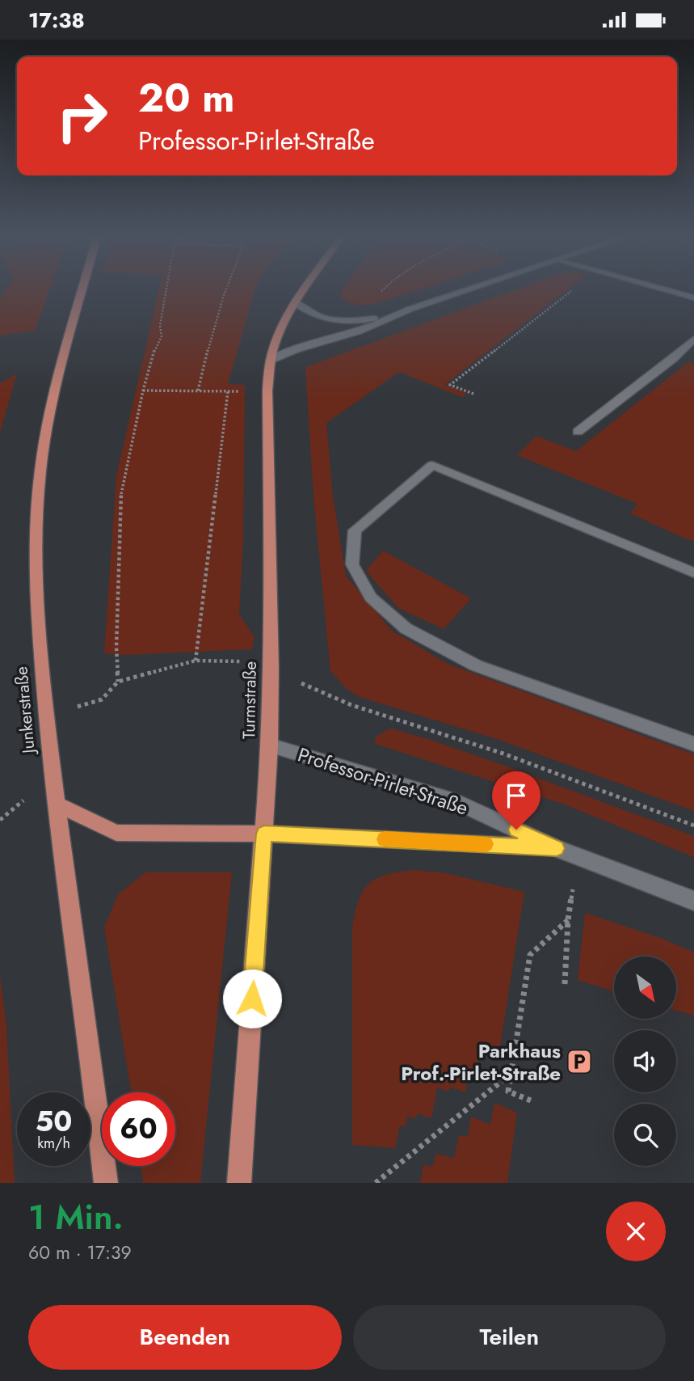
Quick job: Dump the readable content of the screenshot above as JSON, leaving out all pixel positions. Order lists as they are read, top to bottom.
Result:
{
  "streets": {
    "main road": ["Turmstraße", "Junkerstraße"],
    "street": ["Professor-Pirlet-Straße"]
  },
  "crossings": [
    ["Turmstraße", "Professor-Pirlet-Straße"]
  ],
  "places": {
    "parking": ["Parkhaus Prof.-Pirlet-Straße"]
  },
  "north": "bottom right",
  "page": {
    "status": "17:38",
    "turn": ["20 m", "Professor-Pirlet-Straße"],
    "speed": "50 km/h",
    "limit": "60",
    "heading": ["1 Min.", "60 m · 17:39"],
    "buttons": ["Beenden", "Teilen"]
  }
}
